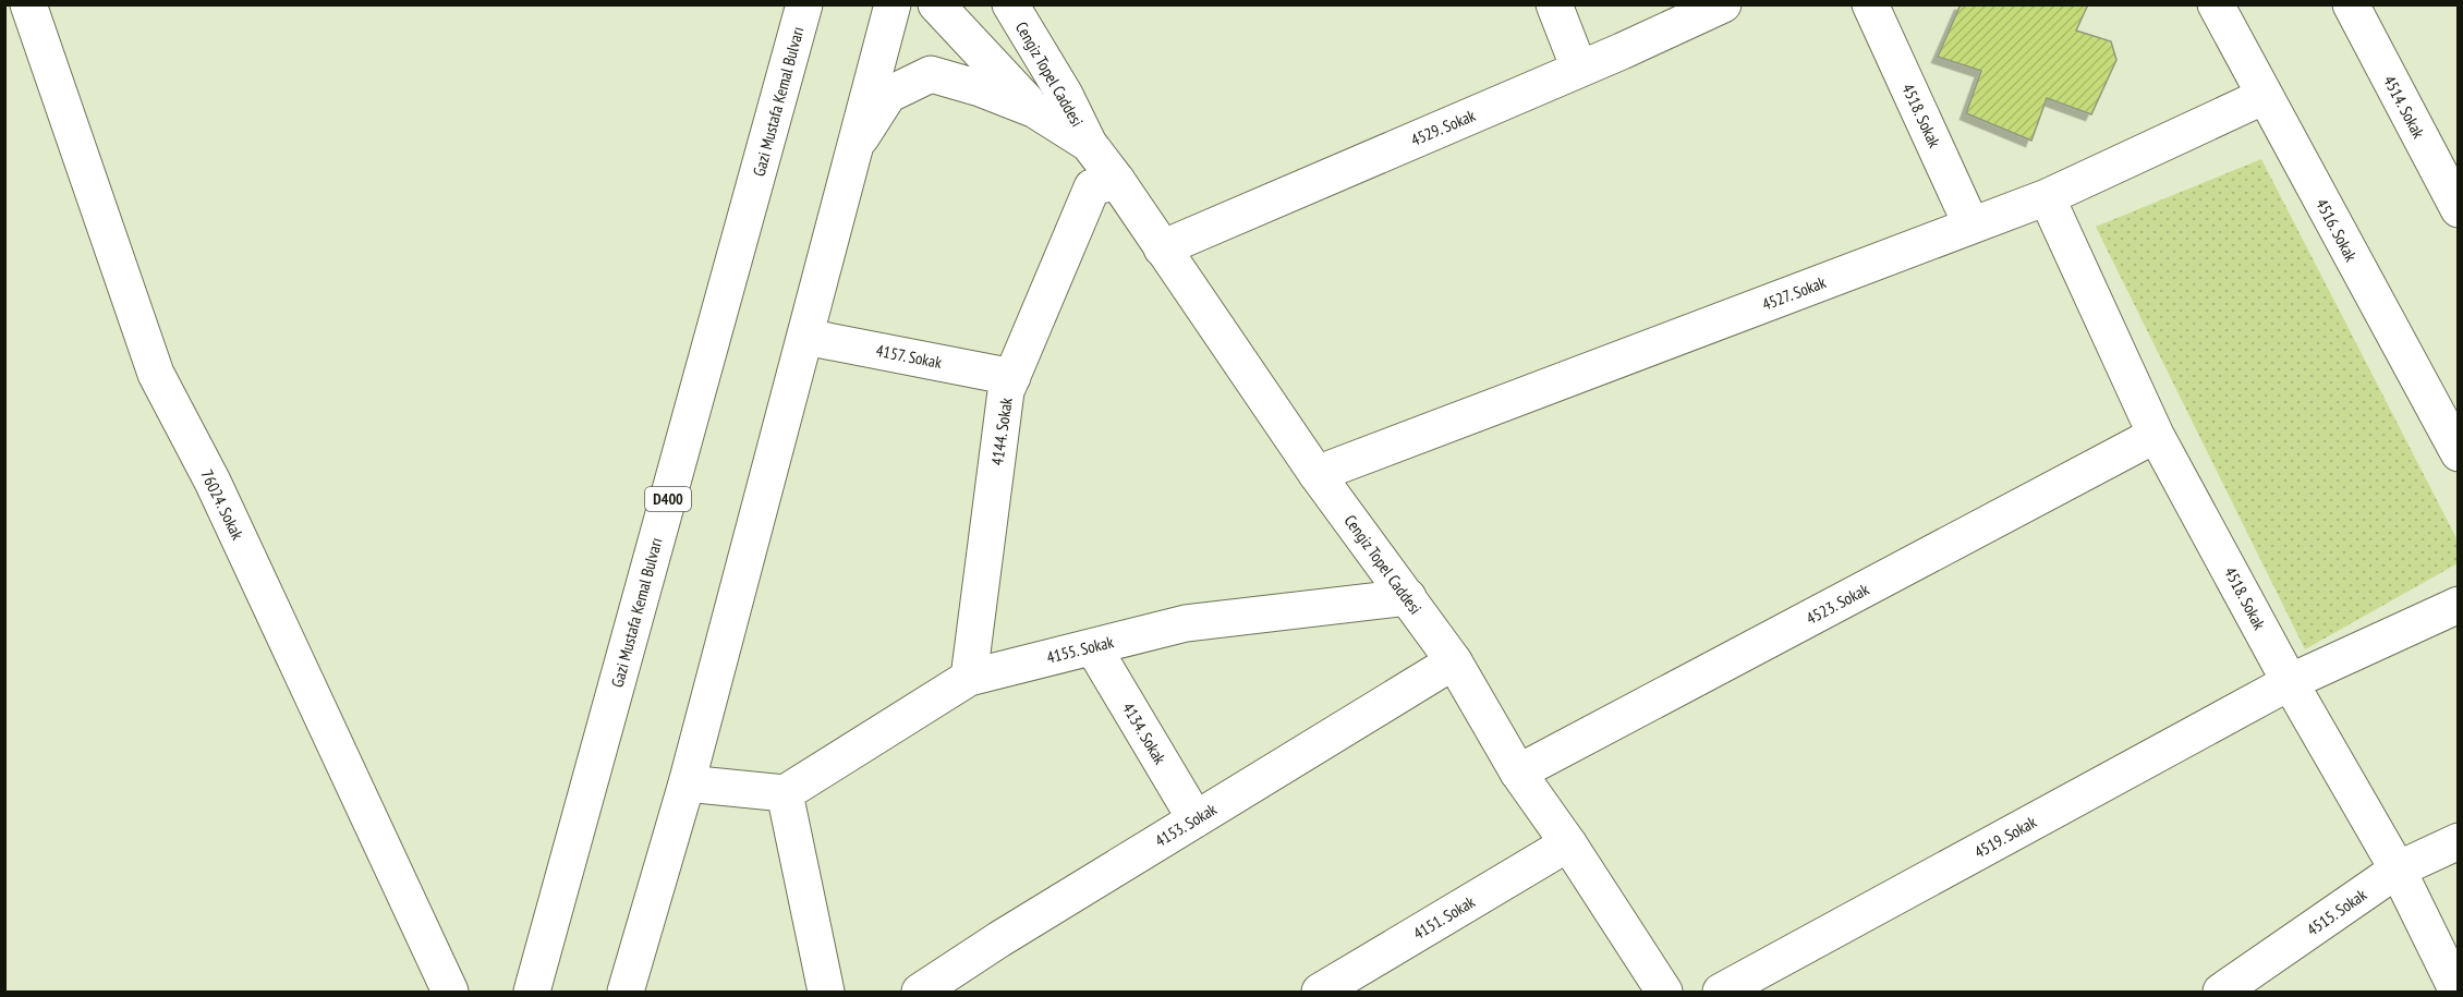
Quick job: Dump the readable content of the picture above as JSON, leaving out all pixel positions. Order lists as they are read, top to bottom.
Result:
{
  "streets": {
    "main road": [
      "Cengiz Topel Caddesi",
      "Gazi Mustafa Kemal Bulvarı",
      "4514. Sokak",
      "4518. Sokak",
      "4529. Sokak",
      "4516. Sokak",
      "4527. Sokak",
      "4157. Sokak",
      "4144. Sokak",
      "D400",
      "76024. Sokak",
      "4523. Sokak",
      "4155. Sokak",
      "4134. Sokak",
      "4153. Sokak",
      "4519. Sokak",
      "4515. Sokak",
      "4151. Sokak"
    ]
  },
  "crossings": [
    ["Cengiz Topel Caddesi", "4529. Sokak"],
    ["Cengiz Topel Caddesi", "4527. Sokak"],
    ["Cengiz Topel Caddesi", "4144. Sokak"],
    ["Cengiz Topel Caddesi", "4523. Sokak"],
    ["Cengiz Topel Caddesi", "4155. Sokak"],
    ["Cengiz Topel Caddesi", "4153. Sokak"],
    ["Cengiz Topel Caddesi", "4151. Sokak"],
    ["4518. Sokak", "4527. Sokak"],
    ["4518. Sokak", "4523. Sokak"],
    ["4518. Sokak", "4519. Sokak"],
    ["4518. Sokak", "4515. Sokak"],
    ["4516. Sokak", "4527. Sokak"],
    ["4157. Sokak", "4144. Sokak"],
    ["4144. Sokak", "4155. Sokak"],
    ["4155. Sokak", "4134. Sokak"],
    ["4134. Sokak", "4153. Sokak"]
  ]
}
